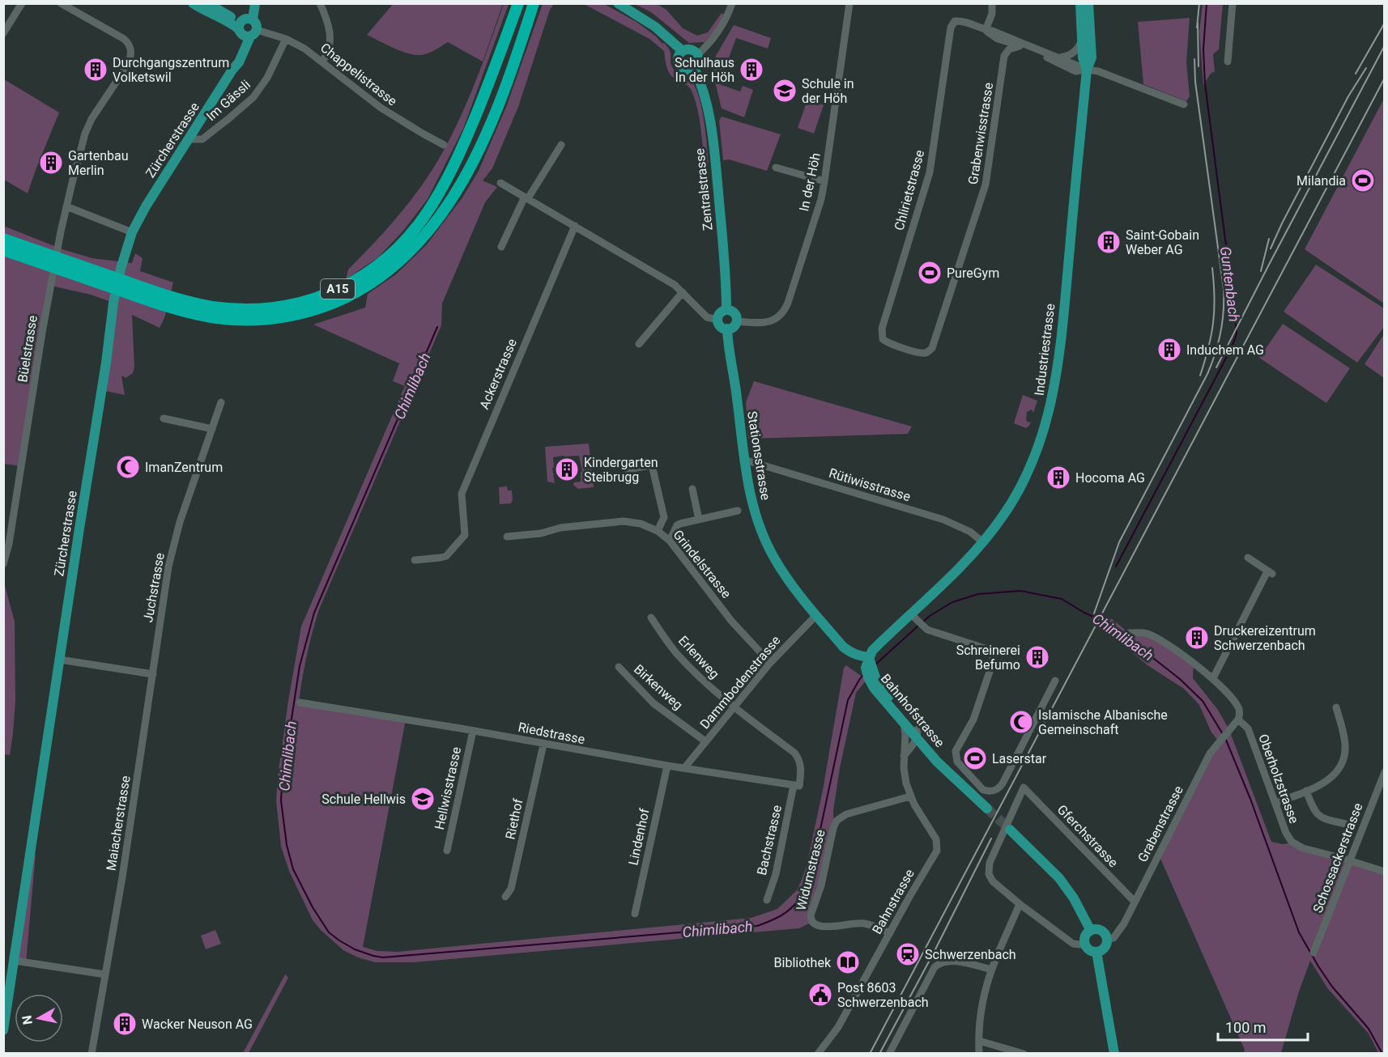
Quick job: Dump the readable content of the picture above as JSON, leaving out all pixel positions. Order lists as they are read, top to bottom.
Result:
{
  "streets": {
    "highway": ["A15"],
    "main road": [
      "Zürcherstrasse",
      "Zentralstrasse",
      "Industriestrasse",
      "Stationsstrasse",
      "Bahnhofstrasse"
    ],
    "street": [
      "Chappelistrasse",
      "Im Gässli",
      "Grabenwisstrasse",
      "In der Höh",
      "Chlirietstrasse",
      "Büelstrasse",
      "Ackerstrasse",
      "Rütiwisstrasse",
      "Grindelstrasse",
      "Juchstrasse",
      "Erlenweg",
      "Dammbodenstrasse",
      "Birkenweg",
      "Riedstrasse",
      "Oberholzstrasse",
      "Hellwisstrasse",
      "Riethof",
      "Maiacherstrasse",
      "Grabenstrasse",
      "Gferchstrasse",
      "Lindenhof",
      "Bachstrasse",
      "Schossackerstrasse",
      "Widumstrasse",
      "Bahnstrasse"
    ]
  },
  "crossings": [
    ["Chappelistrasse", "Im Gässli"],
    ["Chappelistrasse", "Zürcherstrasse"],
    ["Im Gässli", "Zürcherstrasse"],
    ["Grabenwisstrasse", "Chlirietstrasse"],
    ["In der Höh", "Zentralstrasse"],
    ["In der Höh", "Stationsstrasse"],
    ["Zentralstrasse", "Stationsstrasse"],
    ["Chlirietstrasse", "Industriestrasse"],
    ["Industriestrasse", "Stationsstrasse"],
    ["Industriestrasse", "Rütiwisstrasse"],
    ["Industriestrasse", "Bahnhofstrasse"],
    ["Stationsstrasse", "Rütiwisstrasse"],
    ["Stationsstrasse", "Dammbodenstrasse"],
    ["Stationsstrasse", "Bahnhofstrasse"],
    ["Grindelstrasse", "Dammbodenstrasse"],
    ["Juchstrasse", "Maiacherstrasse"],
    ["Erlenweg", "Dammbodenstrasse"],
    ["Erlenweg", "Bachstrasse"],
    ["Dammbodenstrasse", "Birkenweg"],
    ["Dammbodenstrasse", "Riedstrasse"],
    ["Dammbodenstrasse", "Bachstrasse"],
    ["Bahnhofstrasse", "Bahnstrasse"],
    ["Riedstrasse", "Hellwisstrasse"],
    ["Riedstrasse", "Riethof"],
    ["Riedstrasse", "Lindenhof"],
    ["Riedstrasse", "Bachstrasse"],
    ["Oberholzstrasse", "Grabenstrasse"],
    ["Oberholzstrasse", "Schossackerstrasse"],
    ["Grabenstrasse", "Gferchstrasse"],
    ["Widumstrasse", "Bahnstrasse"]
  ],
  "water": ["Guntenbach", "Chimlibach"],
  "places": {
    "building": [
      "Durchgangszentrum Volketswil",
      "Schulhaus In der Höh",
      "Gartenbau Merlin",
      "Saint-Gobain Weber AG",
      "Induchem AG",
      "Kindergarten Steibrugg",
      "Hocoma AG",
      "Druckereizentrum Schwerzenbach",
      "Schreinerei Befumo",
      "Wacker Neuson AG"
    ],
    "school or university": ["Schule in der Höh", "Schule Hellwis"],
    "sports": ["Milandia", "PureGym", "Laserstar"],
    "mosque": ["ImanZentrum", "Islamische Albanische Gemeinschaft"],
    "station": ["Schwerzenbach"],
    "library": ["Bibliothek"],
    "public building": ["Post 8603 Schwerzenbach"]
  },
  "scale_bar": "100 m",
  "north": "left"
}
